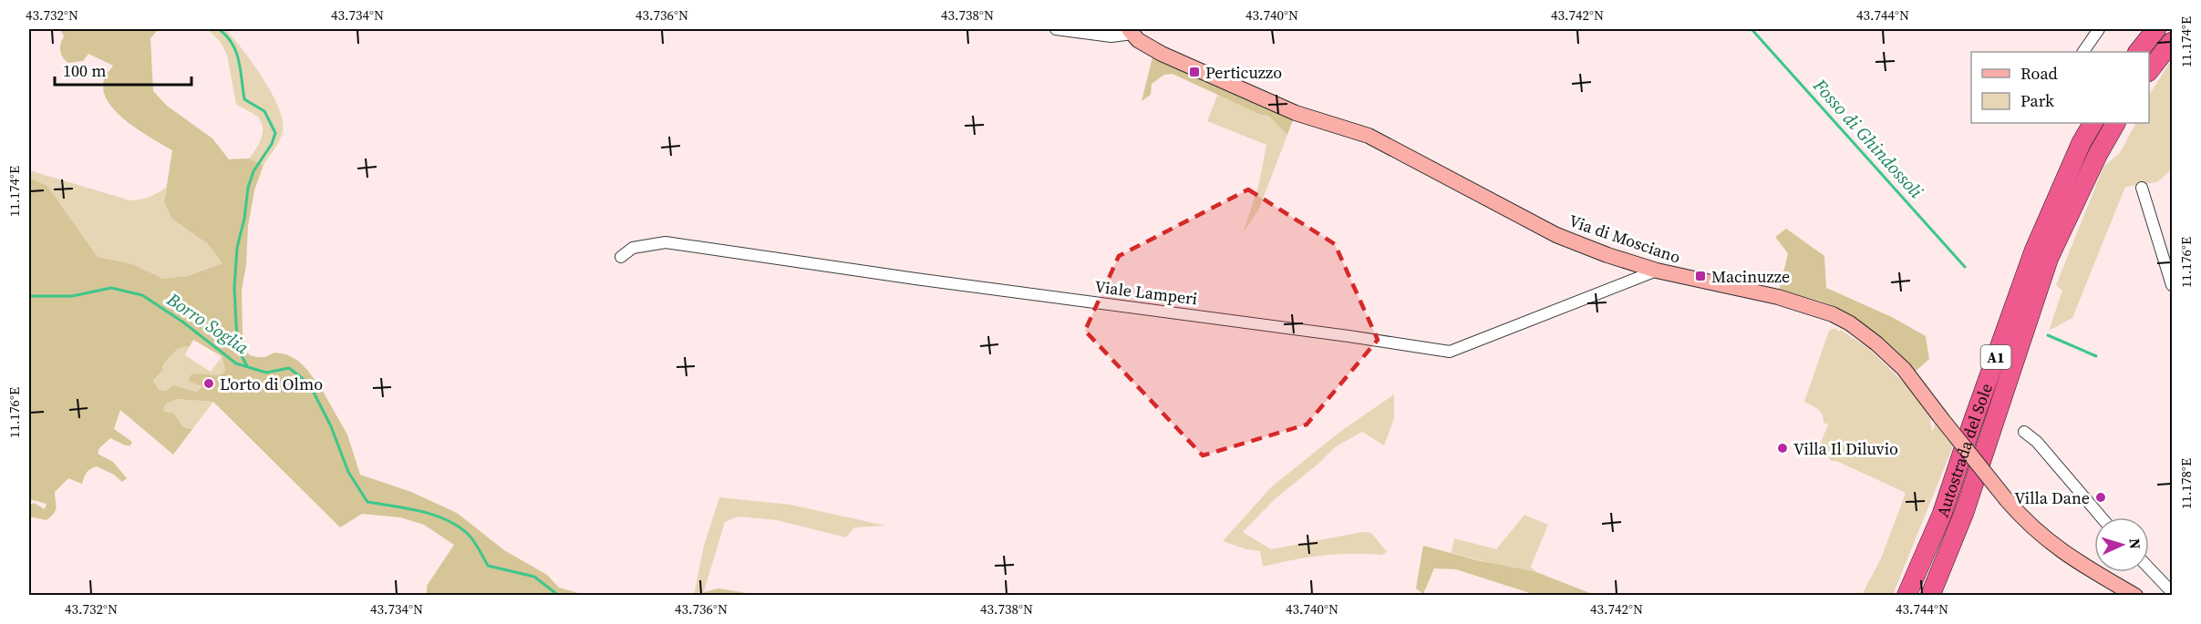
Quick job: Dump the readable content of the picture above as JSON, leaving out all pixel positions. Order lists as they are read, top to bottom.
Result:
{
  "streets": {
    "highway": ["A1", "Autostrada del Sole"],
    "main road": ["Via di Mosciano"],
    "street": ["Viale Lamperi"]
  },
  "crossings": [
    ["Via di Mosciano", "Viale Lamperi"]
  ],
  "water": ["Fosso di Ghindossoli", "Borro Soglia"],
  "places": {
    "transit": ["Perticuzzo", "Macinuzze"],
    "other": ["L'orto di Olmo", "Villa Il Diluvio", "Villa Dane"]
  },
  "legend": ["Road", "Park"],
  "scale_bar": "100 m",
  "north": "right",
  "coordinates": [
    "43.732°N",
    "43.734°N",
    "43.736°N",
    "43.738°N",
    "43.740°N",
    "43.742°N",
    "43.744°N",
    "11.174°E",
    "11.176°E",
    "11.178°E"
  ]
}
